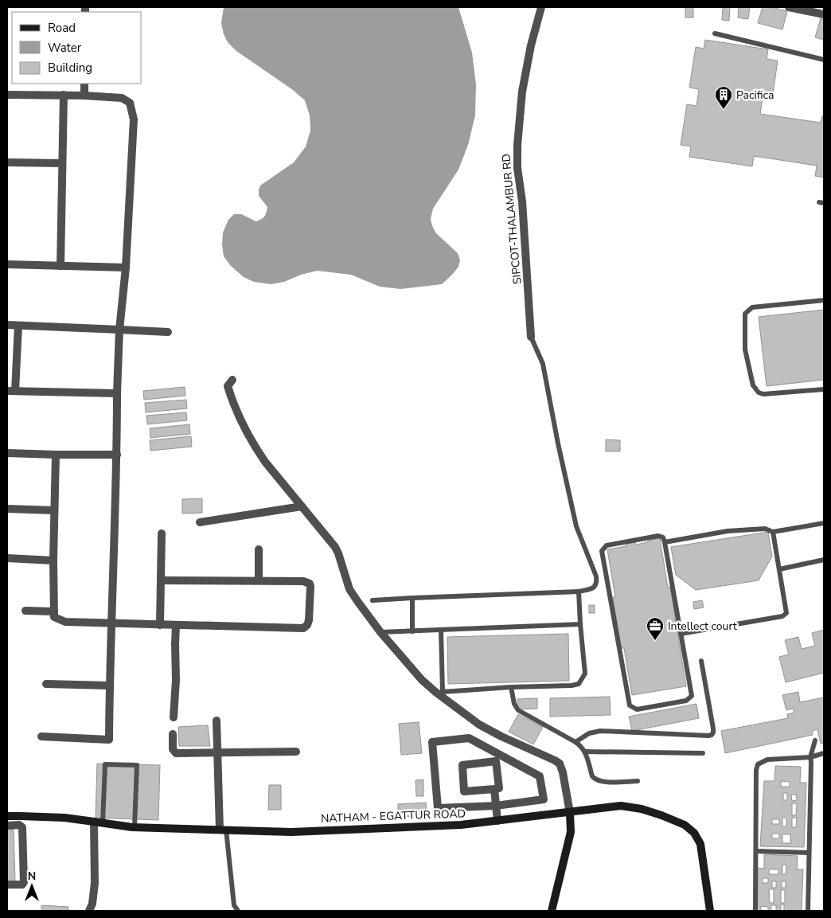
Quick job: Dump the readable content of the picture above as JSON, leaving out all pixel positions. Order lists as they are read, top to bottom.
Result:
{
  "streets": {
    "street": ["SIPCOT-THALAMBUR RD", "NATHAM - EGATTUR ROAD"]
  },
  "places": {
    "building": ["Pacifica"],
    "office": ["Intellect court"]
  },
  "legend": ["Road", "Water", "Building"],
  "north": "top"
}
